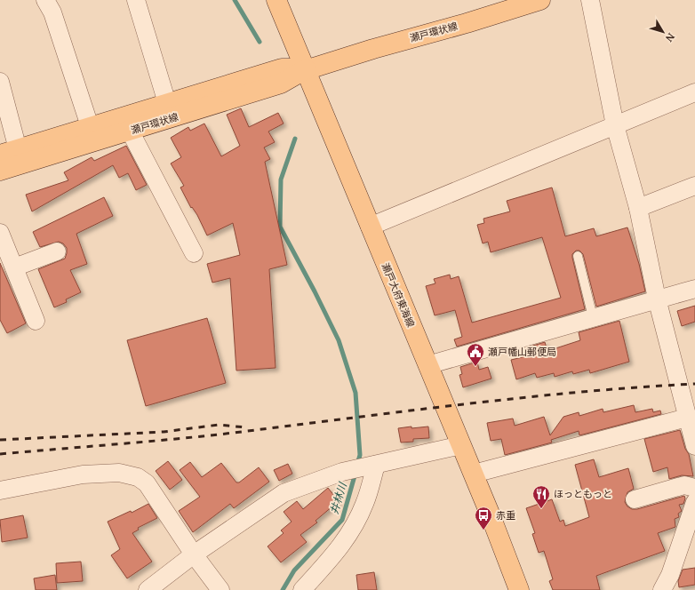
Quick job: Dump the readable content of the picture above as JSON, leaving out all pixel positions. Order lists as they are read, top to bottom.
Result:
{
  "streets": {
    "main road": ["瀬戸環状線", "瀬戸大府東海線"]
  },
  "crossings": [
    ["瀬戸環状線", "瀬戸大府東海線"]
  ],
  "water": ["井林川"],
  "places": {
    "public building": ["瀬戸幡山郵便局"],
    "restaurant": ["ほっともっと"],
    "bus stop": ["赤重"]
  },
  "north": "bottom right"
}
